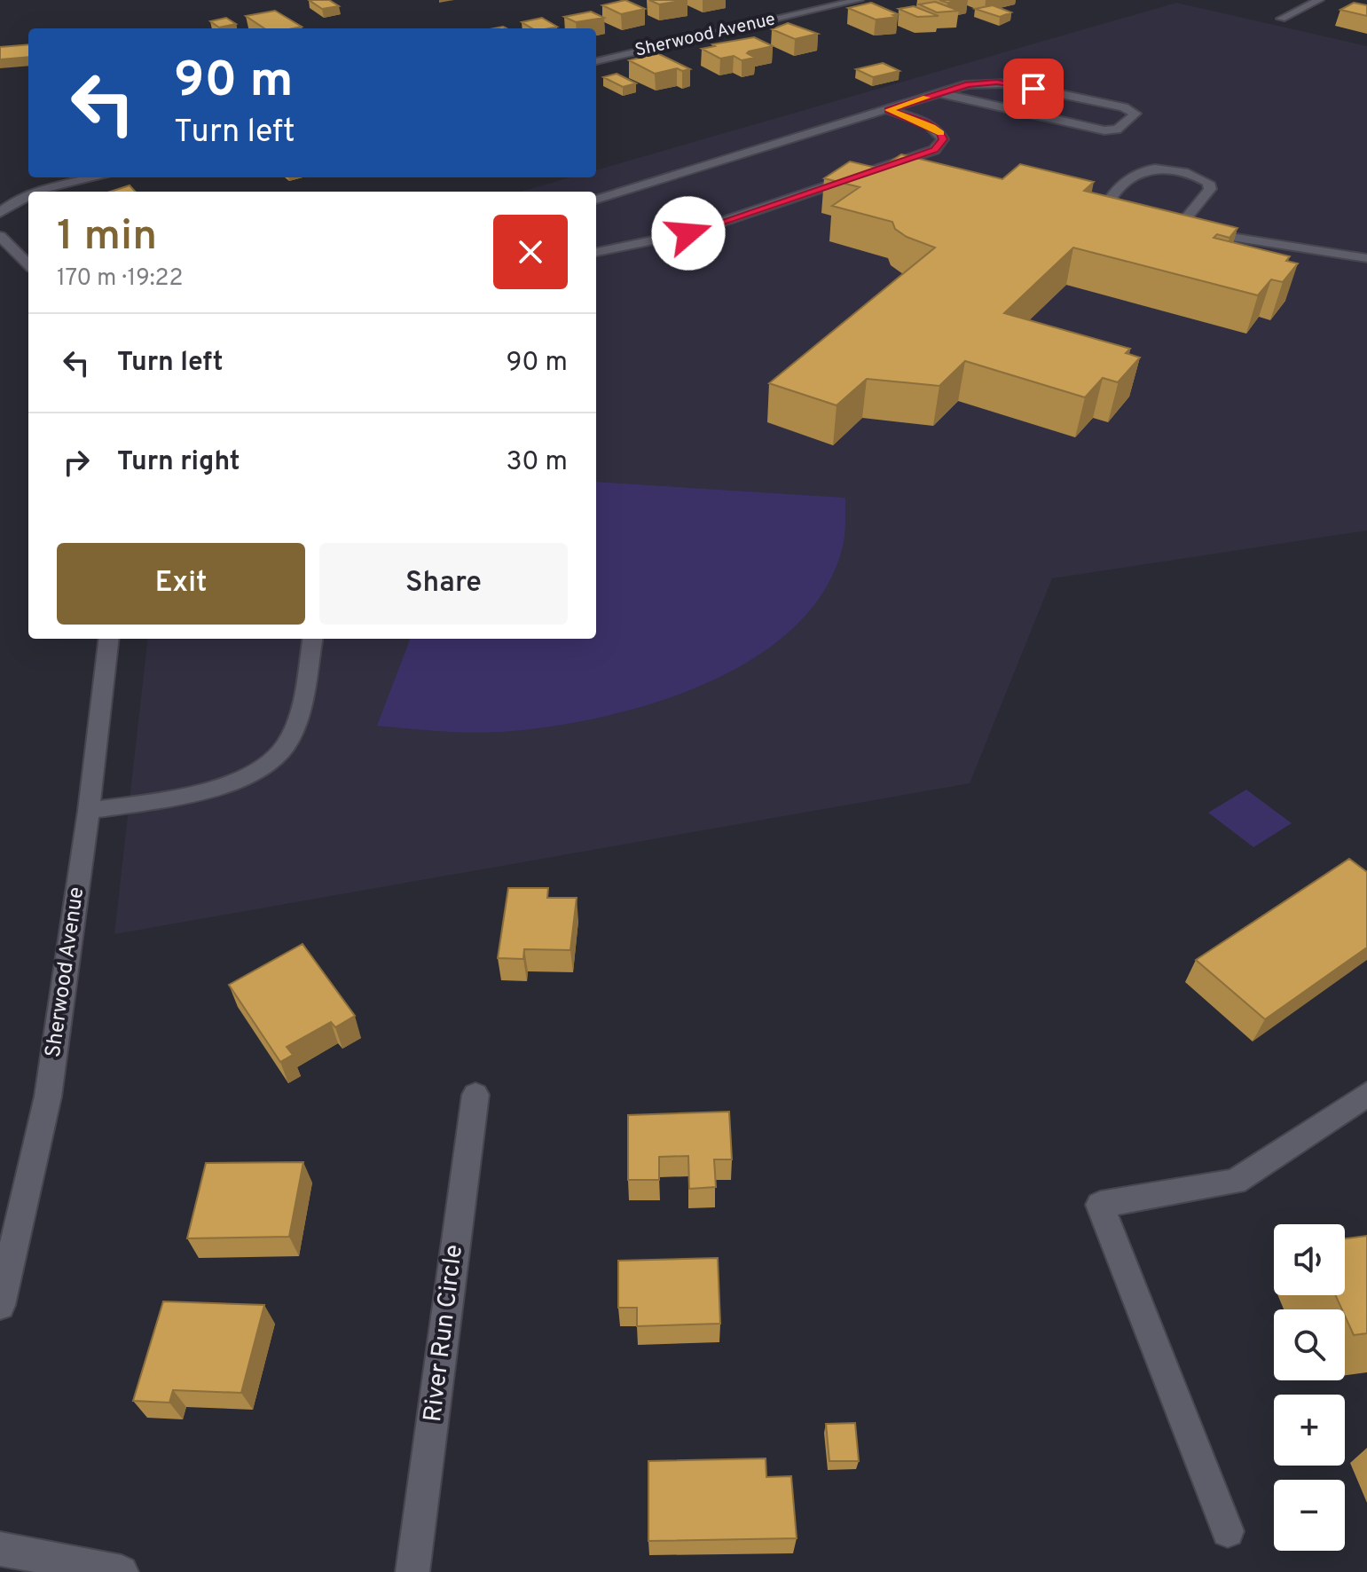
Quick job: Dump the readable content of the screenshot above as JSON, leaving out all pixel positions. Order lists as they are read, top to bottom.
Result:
{
  "streets": {
    "street": ["Sherwood Avenue", "River Run Circle"]
  },
  "page": {
    "turn": ["90 m", "Turn left"],
    "heading": ["1 min", "170 m · 19:22"],
    "list": [
      {
        "name": "Turn left",
        "value": "90 m"
      },
      {
        "name": "Turn right",
        "value": "30 m"
      }
    ],
    "buttons": ["Exit", "Share"],
    "map_buttons": ["+", "−"]
  }
}
